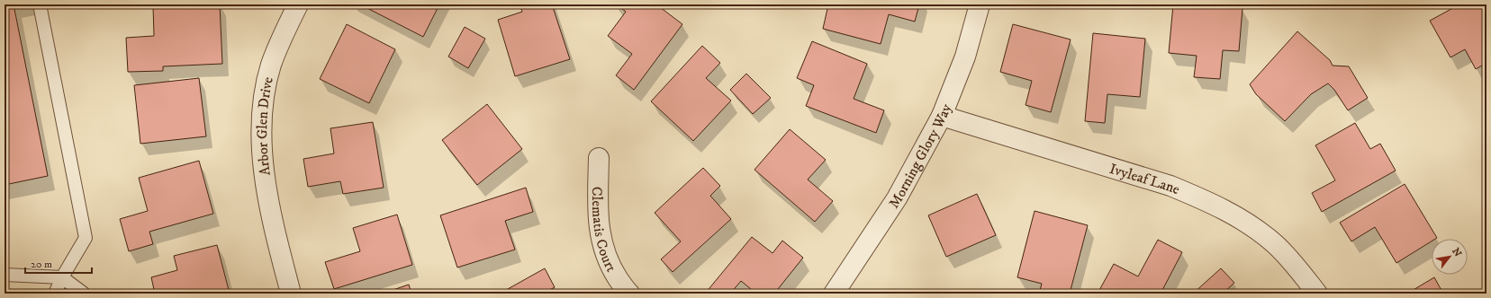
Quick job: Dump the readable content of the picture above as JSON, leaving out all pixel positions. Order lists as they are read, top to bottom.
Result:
{
  "streets": {
    "street": [
      "Arbor Glen Drive",
      "Morning Glory Way",
      "Ivyleaf Lane",
      "Clematis Court"
    ]
  },
  "crossings": [
    ["Morning Glory Way", "Ivyleaf Lane"]
  ],
  "scale_bar": "20 m",
  "north": "top right"
}
